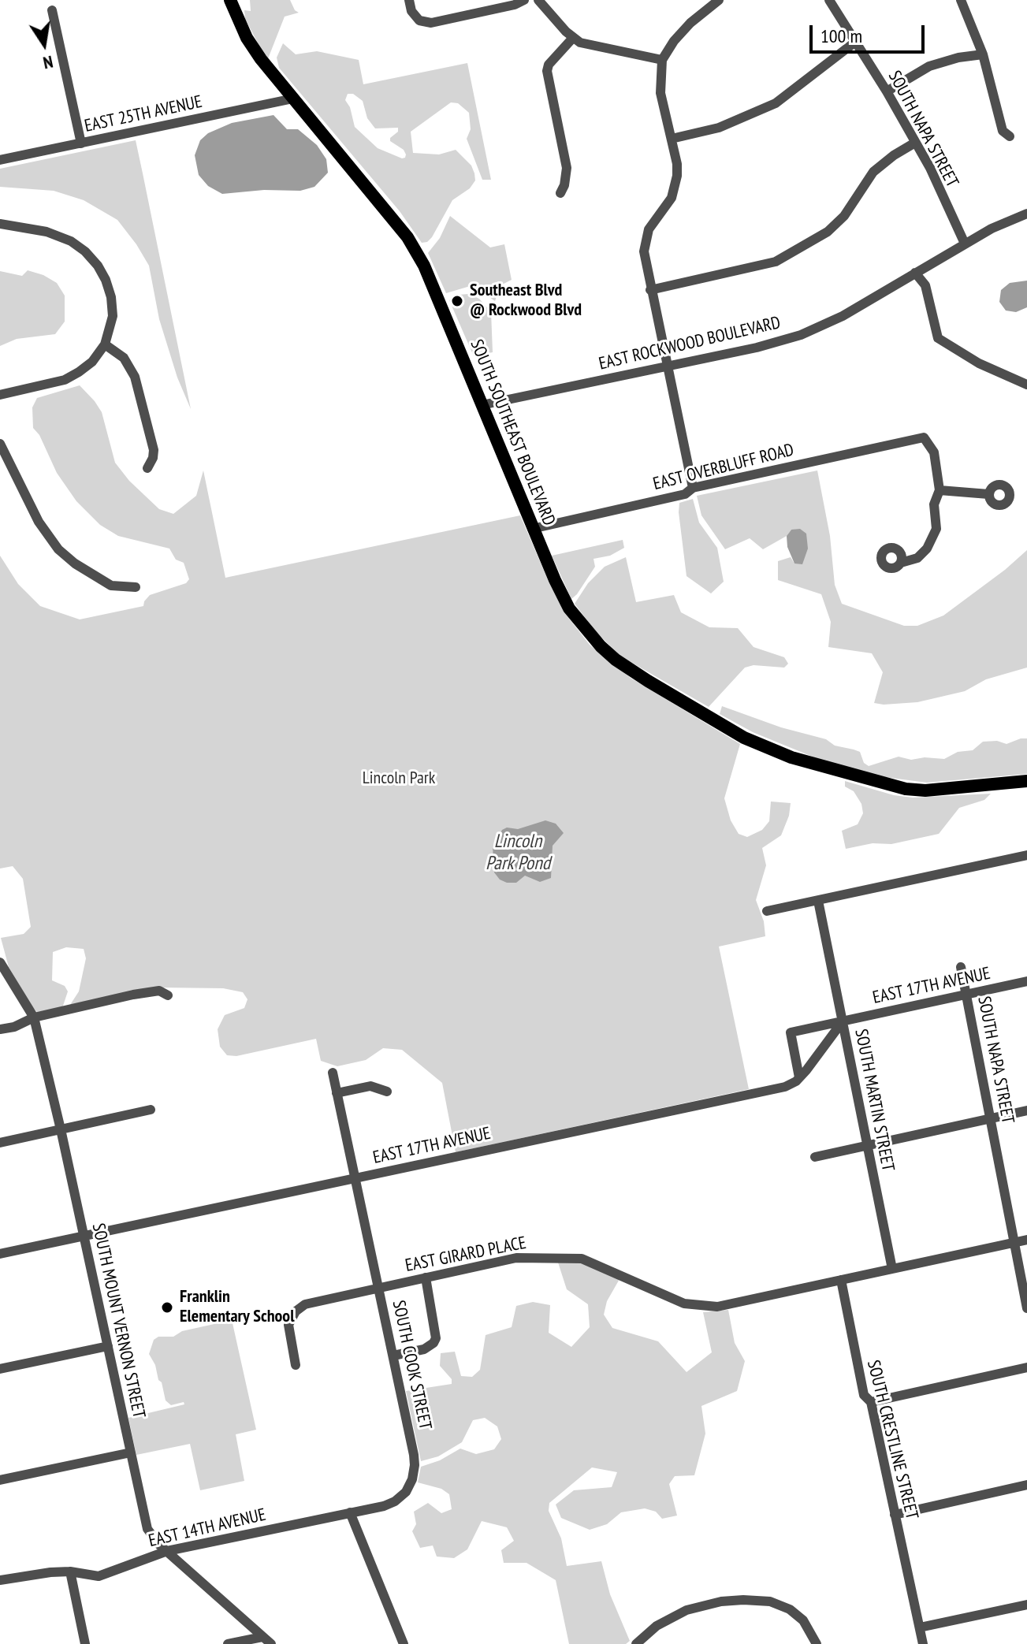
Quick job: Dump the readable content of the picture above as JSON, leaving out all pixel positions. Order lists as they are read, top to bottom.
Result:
{
  "streets": {
    "main road": ["SOUTH SOUTHEAST BOULEVARD"],
    "street": [
      "EAST 25TH AVENUE",
      "SOUTH NAPA STREET",
      "EAST ROCKWOOD BOULEVARD",
      "EAST OVERBLUFF ROAD",
      "EAST 17TH AVENUE",
      "SOUTH MARTIN STREET",
      "EAST GIRARD PLACE",
      "SOUTH MOUNT VERNON STREET",
      "SOUTH COOK STREET",
      "SOUTH CRESTLINE STREET",
      "EAST 14TH AVENUE"
    ]
  },
  "crossings": [
    ["EAST 25TH AVENUE", "SOUTH SOUTHEAST BOULEVARD"],
    ["SOUTH NAPA STREET", "EAST ROCKWOOD BOULEVARD"],
    ["SOUTH NAPA STREET", "EAST 17TH AVENUE"],
    ["SOUTH NAPA STREET", "EAST GIRARD PLACE"],
    ["EAST ROCKWOOD BOULEVARD", "SOUTH SOUTHEAST BOULEVARD"],
    ["SOUTH SOUTHEAST BOULEVARD", "EAST OVERBLUFF ROAD"],
    ["EAST 17TH AVENUE", "SOUTH MARTIN STREET"],
    ["EAST 17TH AVENUE", "SOUTH MOUNT VERNON STREET"],
    ["EAST 17TH AVENUE", "SOUTH COOK STREET"],
    ["SOUTH MARTIN STREET", "EAST GIRARD PLACE"],
    ["EAST GIRARD PLACE", "SOUTH COOK STREET"],
    ["EAST GIRARD PLACE", "SOUTH CRESTLINE STREET"],
    ["SOUTH MOUNT VERNON STREET", "EAST 14TH AVENUE"],
    ["SOUTH COOK STREET", "EAST 14TH AVENUE"]
  ],
  "water": ["Lincoln Park Pond"],
  "parks": ["Lincoln Park"],
  "places": ["Southeast Blvd @ Rockwood Blvd", "Franklin Elementary School"],
  "scale_bar": "100 m",
  "north": "bottom"
}
